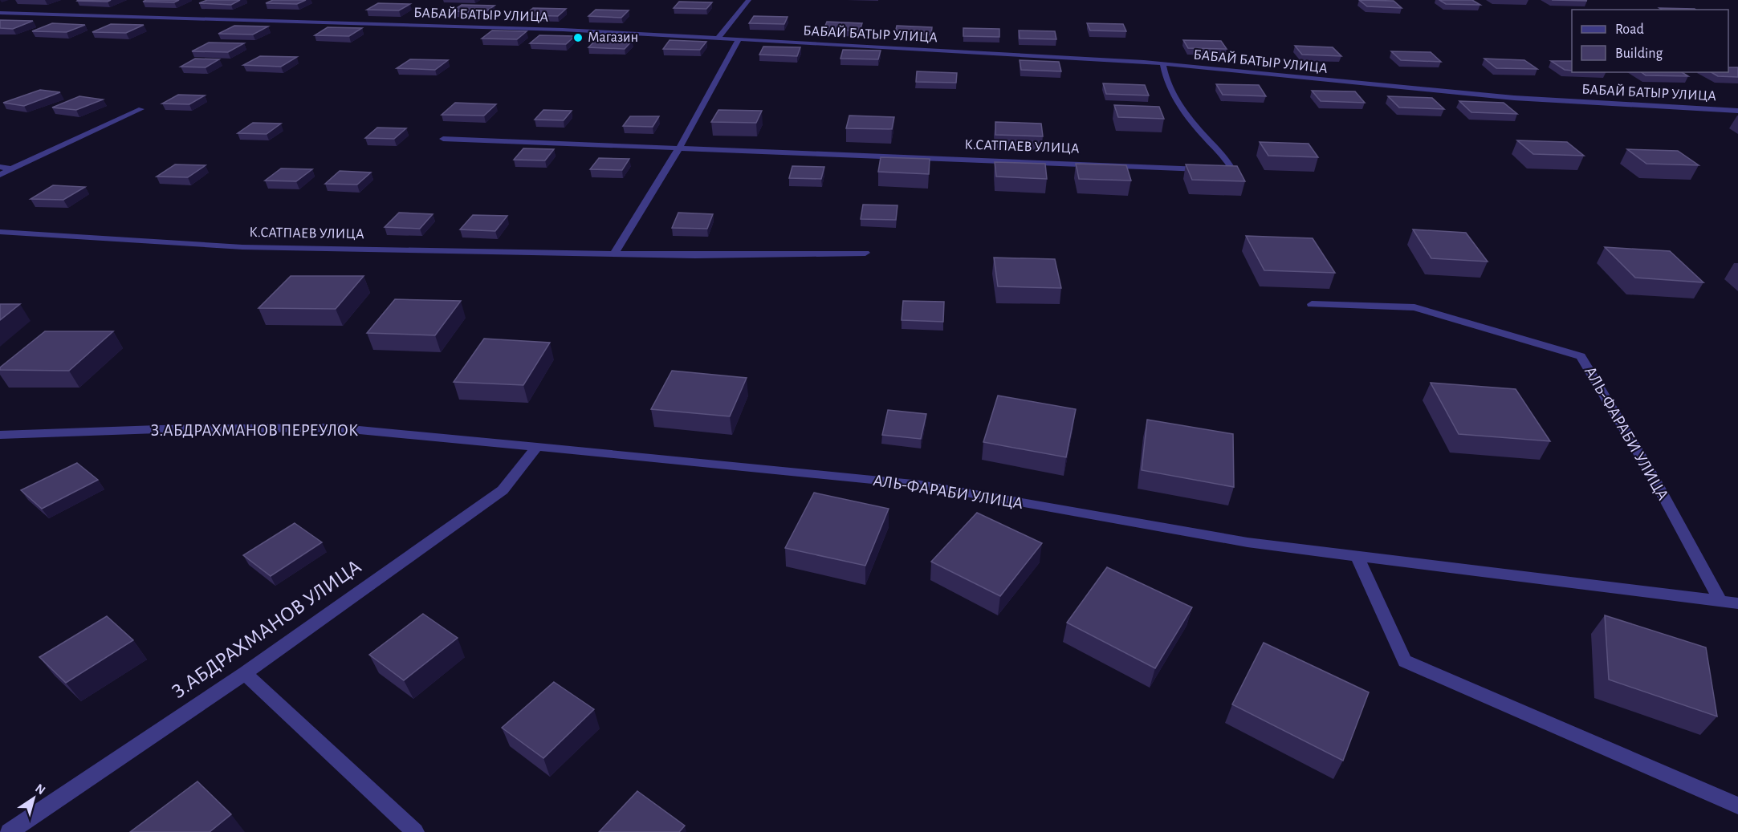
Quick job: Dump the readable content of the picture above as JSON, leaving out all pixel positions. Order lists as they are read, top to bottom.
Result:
{
  "streets": {
    "street": [
      "БАБАЙ БАТЫР УЛИЦА",
      "К.САТПАЕВ УЛИЦА",
      "З.АБДРАХМАНОВ ПЕРЕУЛОК",
      "АЛЬ-ФАРАБИ УЛИЦА",
      "З.АБДРАХМАНОВ УЛИЦА"
    ]
  },
  "crossings": [
    ["З.АБДРАХМАНОВ ПЕРЕУЛОК", "АЛЬ-ФАРАБИ УЛИЦА"],
    ["З.АБДРАХМАНОВ ПЕРЕУЛОК", "З.АБДРАХМАНОВ УЛИЦА"],
    ["АЛЬ-ФАРАБИ УЛИЦА", "З.АБДРАХМАНОВ УЛИЦА"]
  ],
  "places": ["Магазин"],
  "legend": ["Road", "Building"],
  "north": "top right"
}
